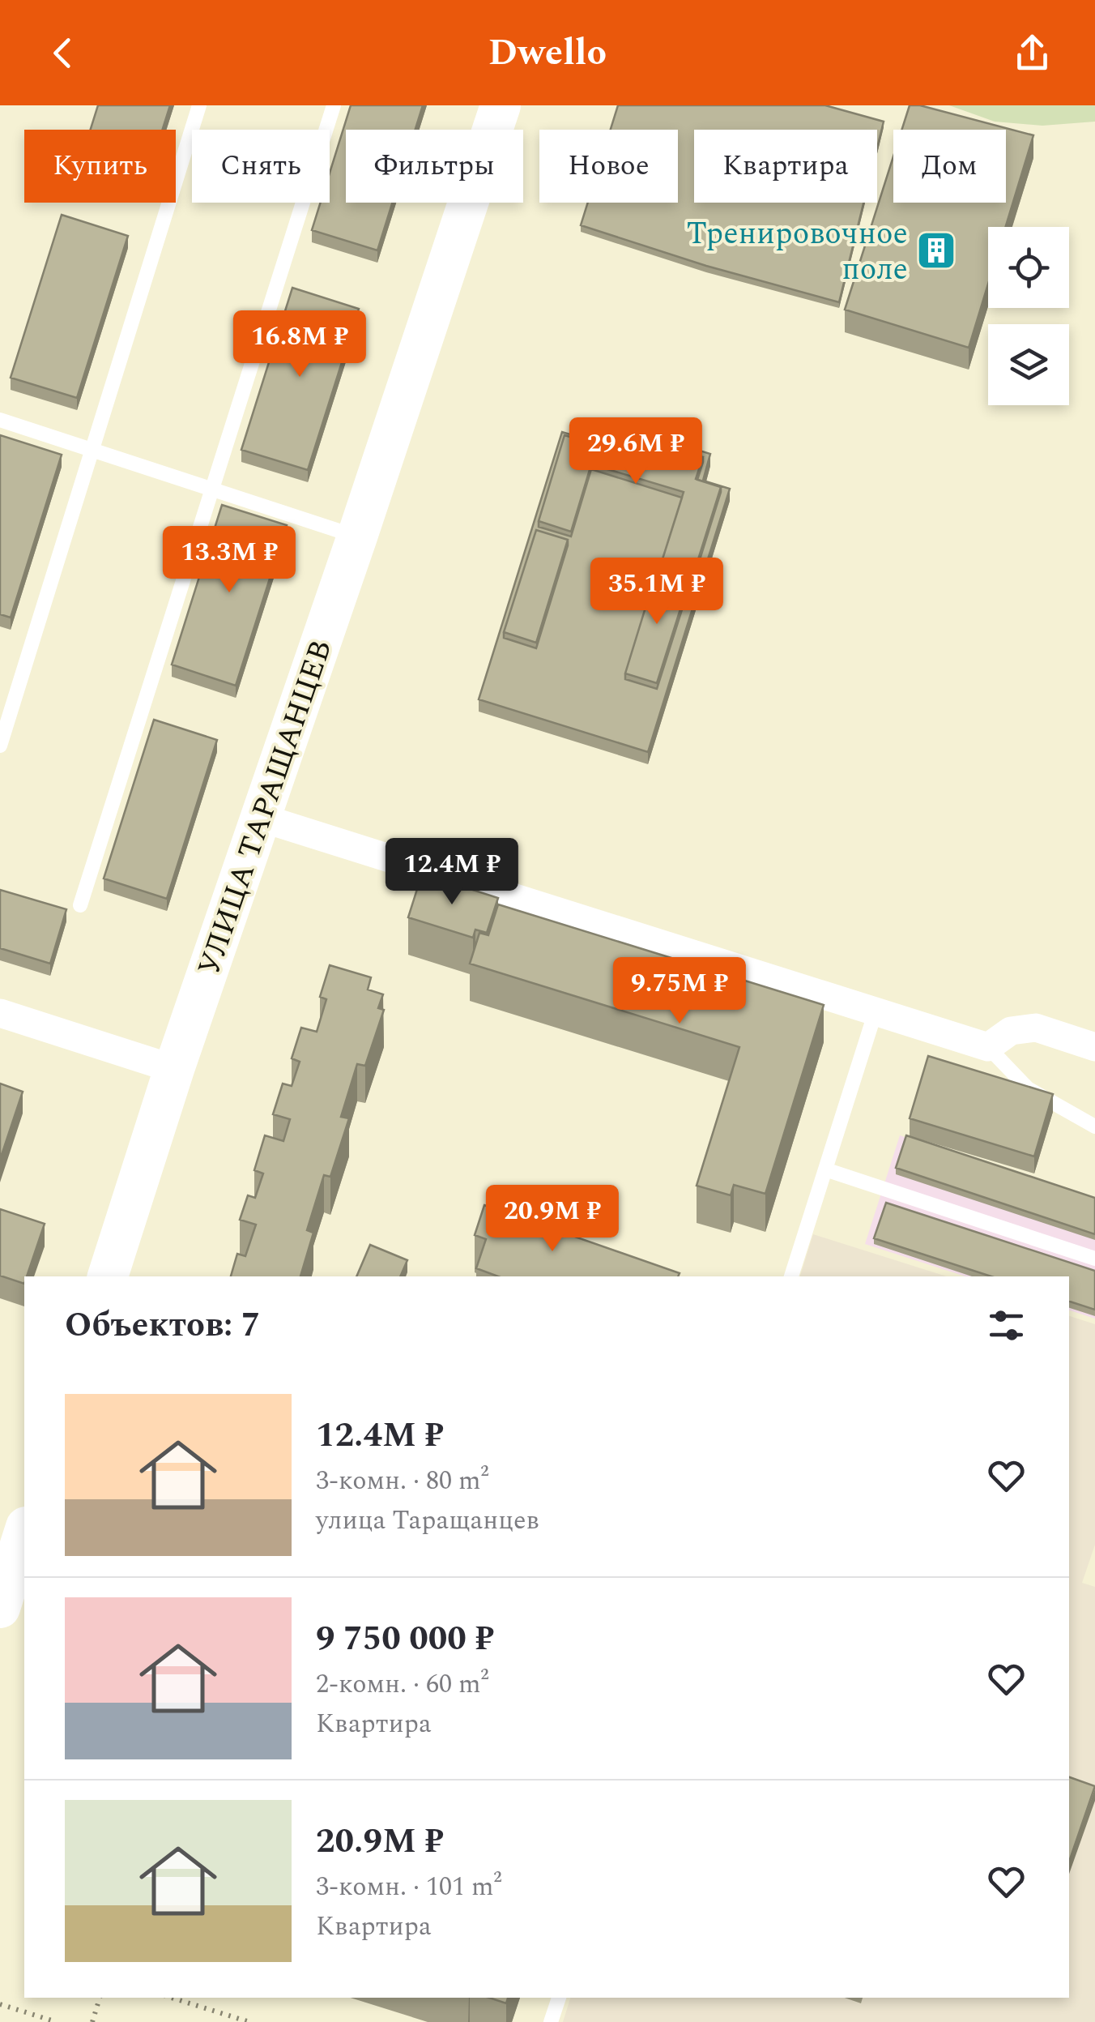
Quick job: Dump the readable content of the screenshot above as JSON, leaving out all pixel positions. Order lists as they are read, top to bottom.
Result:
{
  "streets": {
    "street": ["УЛИЦА ТАРАЩАНЦЕВ"]
  },
  "places": {
    "building": ["Тренировочное поле"]
  },
  "page": {
    "header": "Dwello",
    "chip": [
      "Купить",
      "Снять",
      "Фильтры",
      "Новое",
      "Квартира",
      "Дом"
    ],
    "price": [
      "16.8M ₽",
      "29.6M ₽",
      "13.3M ₽",
      "35.1M ₽",
      "12.4M ₽",
      "9.75M ₽",
      "20.9M ₽"
    ],
    "heading": "Объектов: 7",
    "list": [
      {
        "name": "12.4M ₽",
        "note": "3-комн. · 80 m² · улица Таращанцев"
      },
      {
        "name": "9 750 000 ₽",
        "note": "2-комн. · 60 m² · Квартира"
      },
      {
        "name": "20.9M ₽",
        "note": "3-комн. · 101 m² · Квартира"
      }
    ]
  }
}
